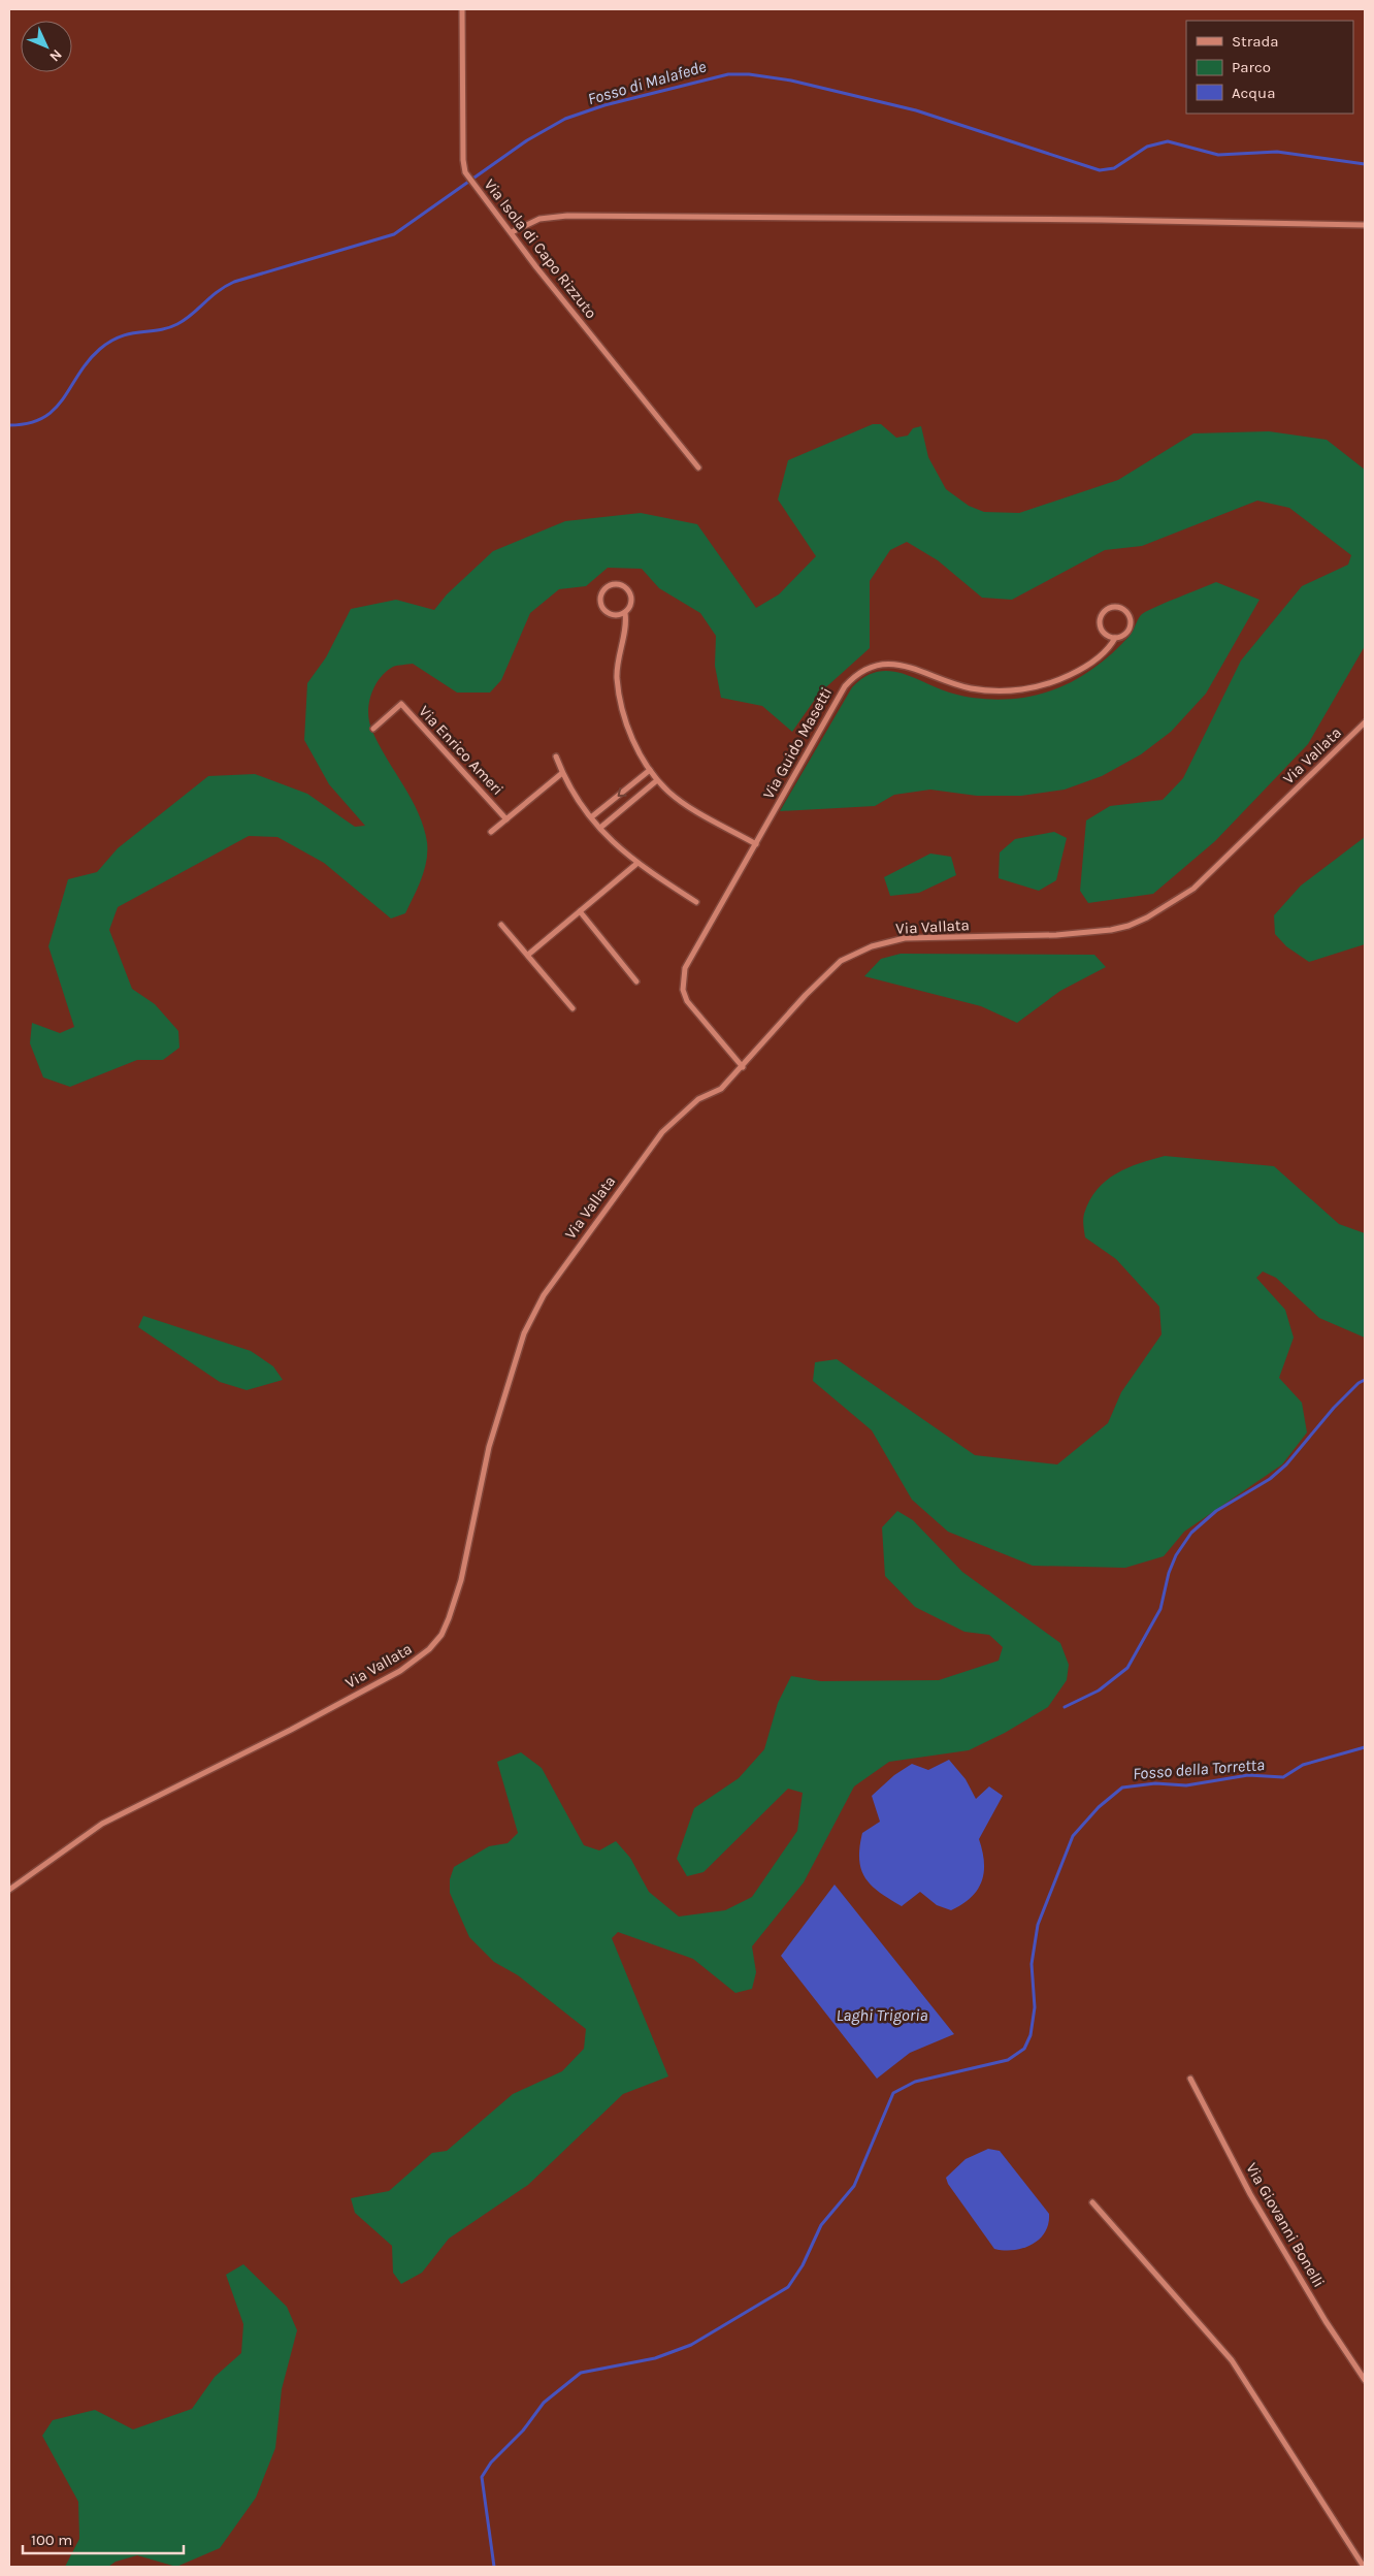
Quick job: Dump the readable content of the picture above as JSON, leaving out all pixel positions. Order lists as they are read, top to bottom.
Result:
{
  "streets": {
    "street": [
      "Via Isola di Capo Rizzuto",
      "Via Guido Masetti",
      "Via Enrico Ameri",
      "Via Vallata",
      "Via Giovanni Bonelli"
    ]
  },
  "crossings": [
    ["Via Guido Masetti", "Via Vallata"]
  ],
  "water": ["Fosso di Malafede", "Fosso della Torretta", "Laghi Trigoria"],
  "legend": ["Strada", "Parco", "Acqua"],
  "scale_bar": "100 m",
  "north": "bottom right"
}
